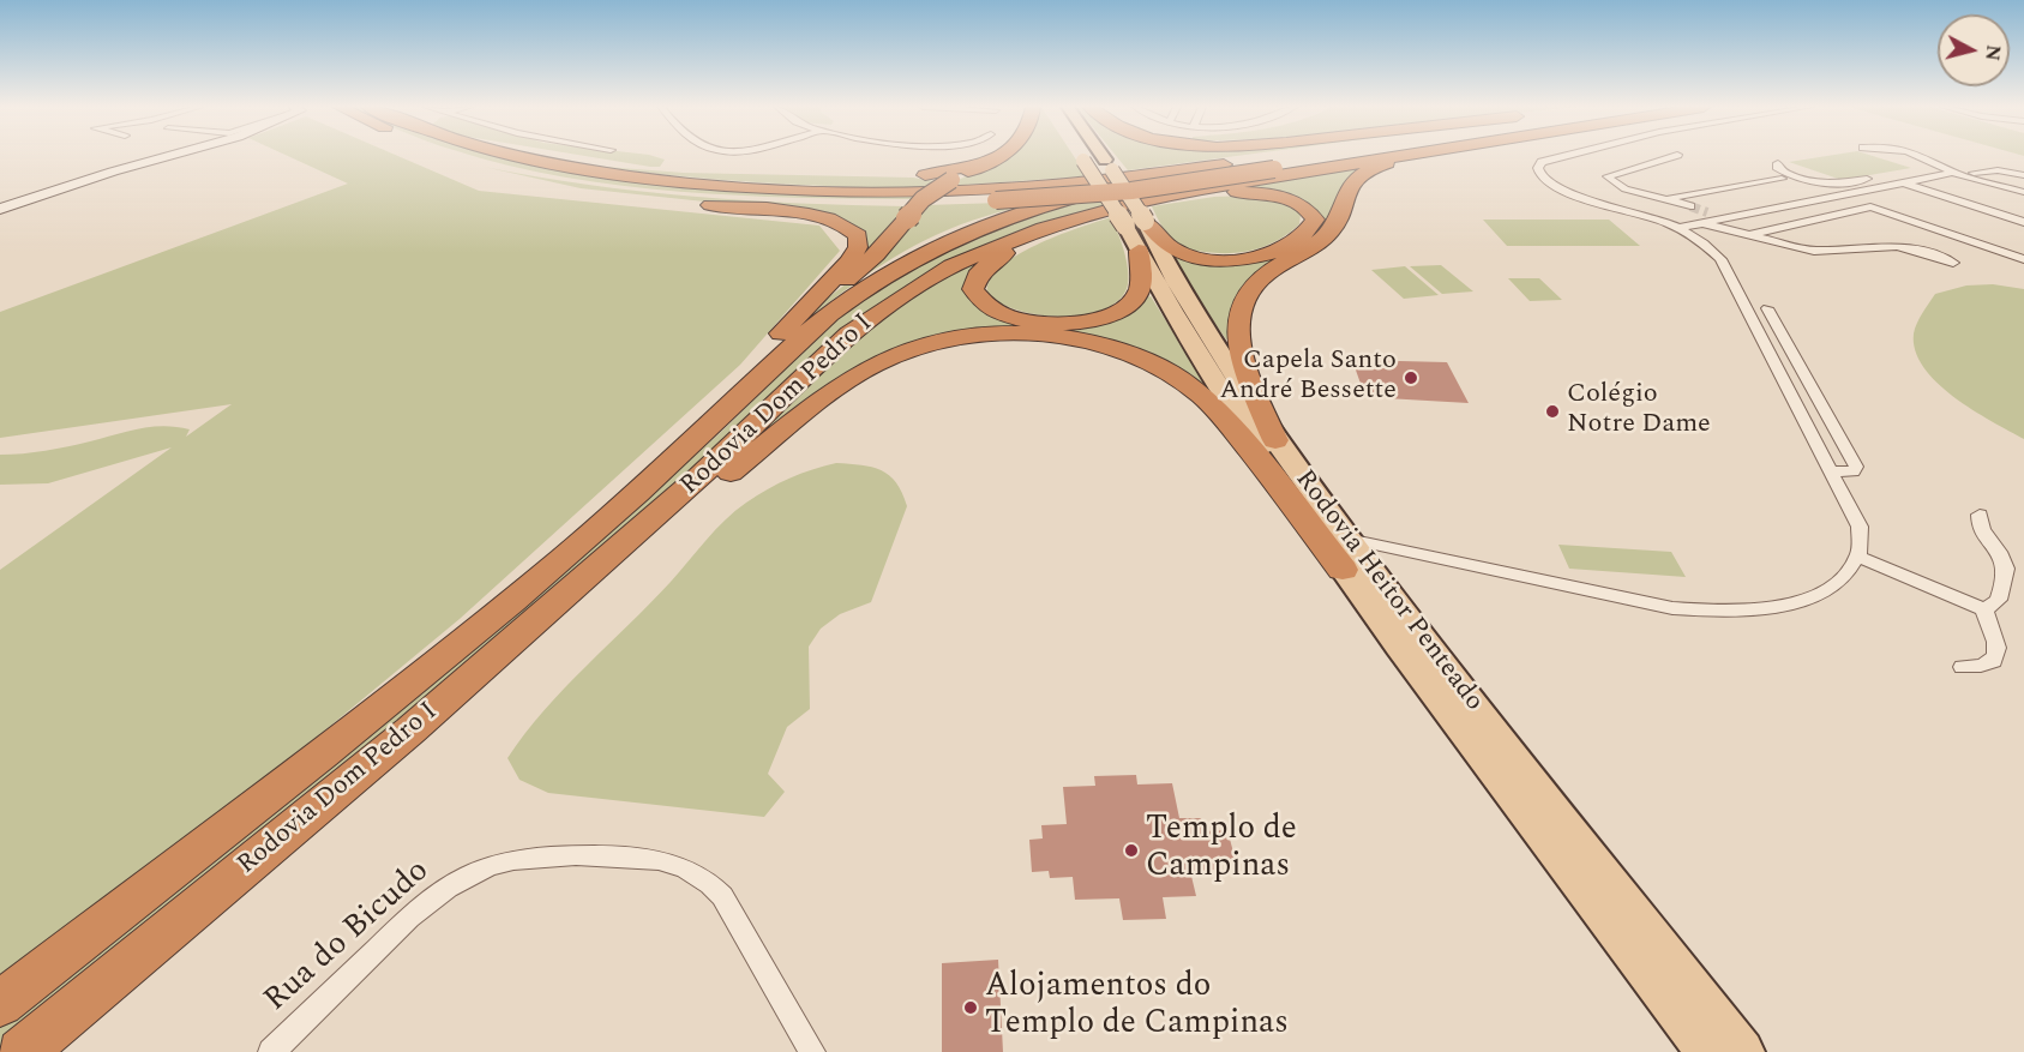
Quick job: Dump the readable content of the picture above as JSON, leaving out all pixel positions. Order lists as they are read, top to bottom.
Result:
{
  "streets": {
    "highway": ["Rodovia Dom Pedro I"],
    "main road": ["Rodovia Heitor Penteado"],
    "street": ["Rua do Bicudo"]
  },
  "crossings": [
    ["Rodovia Dom Pedro I", "Rodovia Heitor Penteado"]
  ],
  "places": [
    "Capela Santo André Bessette",
    "Colégio Notre Dame",
    "Templo de Campinas",
    "Alojamentos do Templo de Campinas"
  ],
  "north": "right"
}
